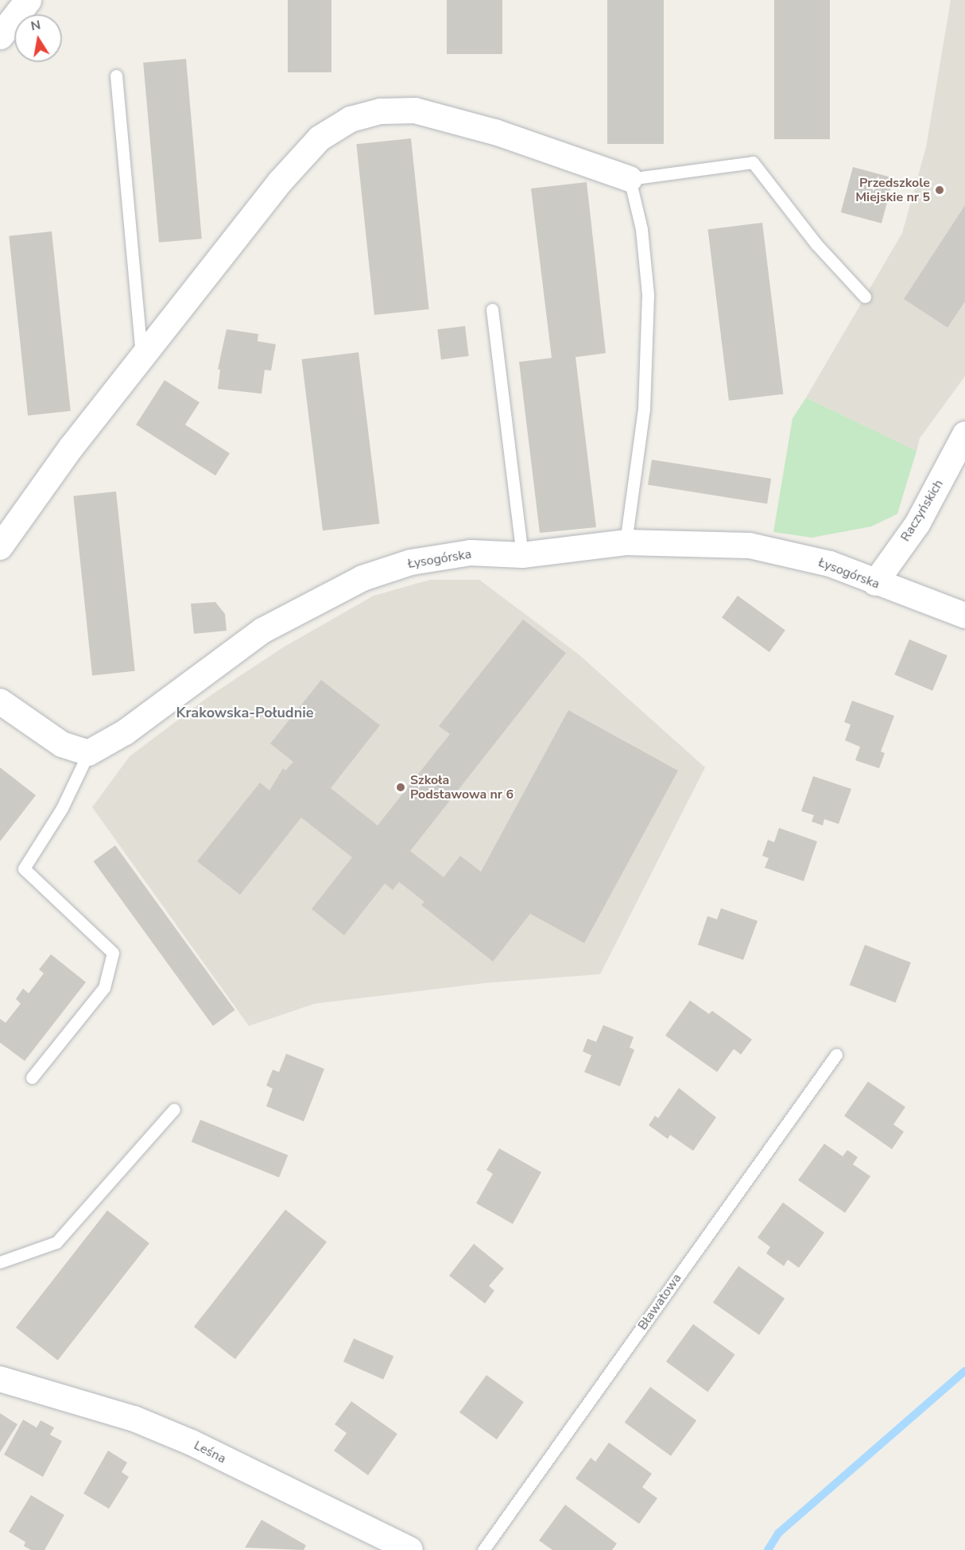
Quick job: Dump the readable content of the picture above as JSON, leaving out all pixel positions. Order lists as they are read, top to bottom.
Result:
{
  "streets": {
    "street": ["Raczyńskich", "Łysogórska", "Leśna"],
    "lane": ["Bławatowa"]
  },
  "crossings": [
    ["Raczyńskich", "Łysogórska"]
  ],
  "districts": ["Krakowska-Południe"],
  "places": ["Przedszkole Miejskie nr 5", "Szkoła Podstawowa nr 6"],
  "north": "top"
}
